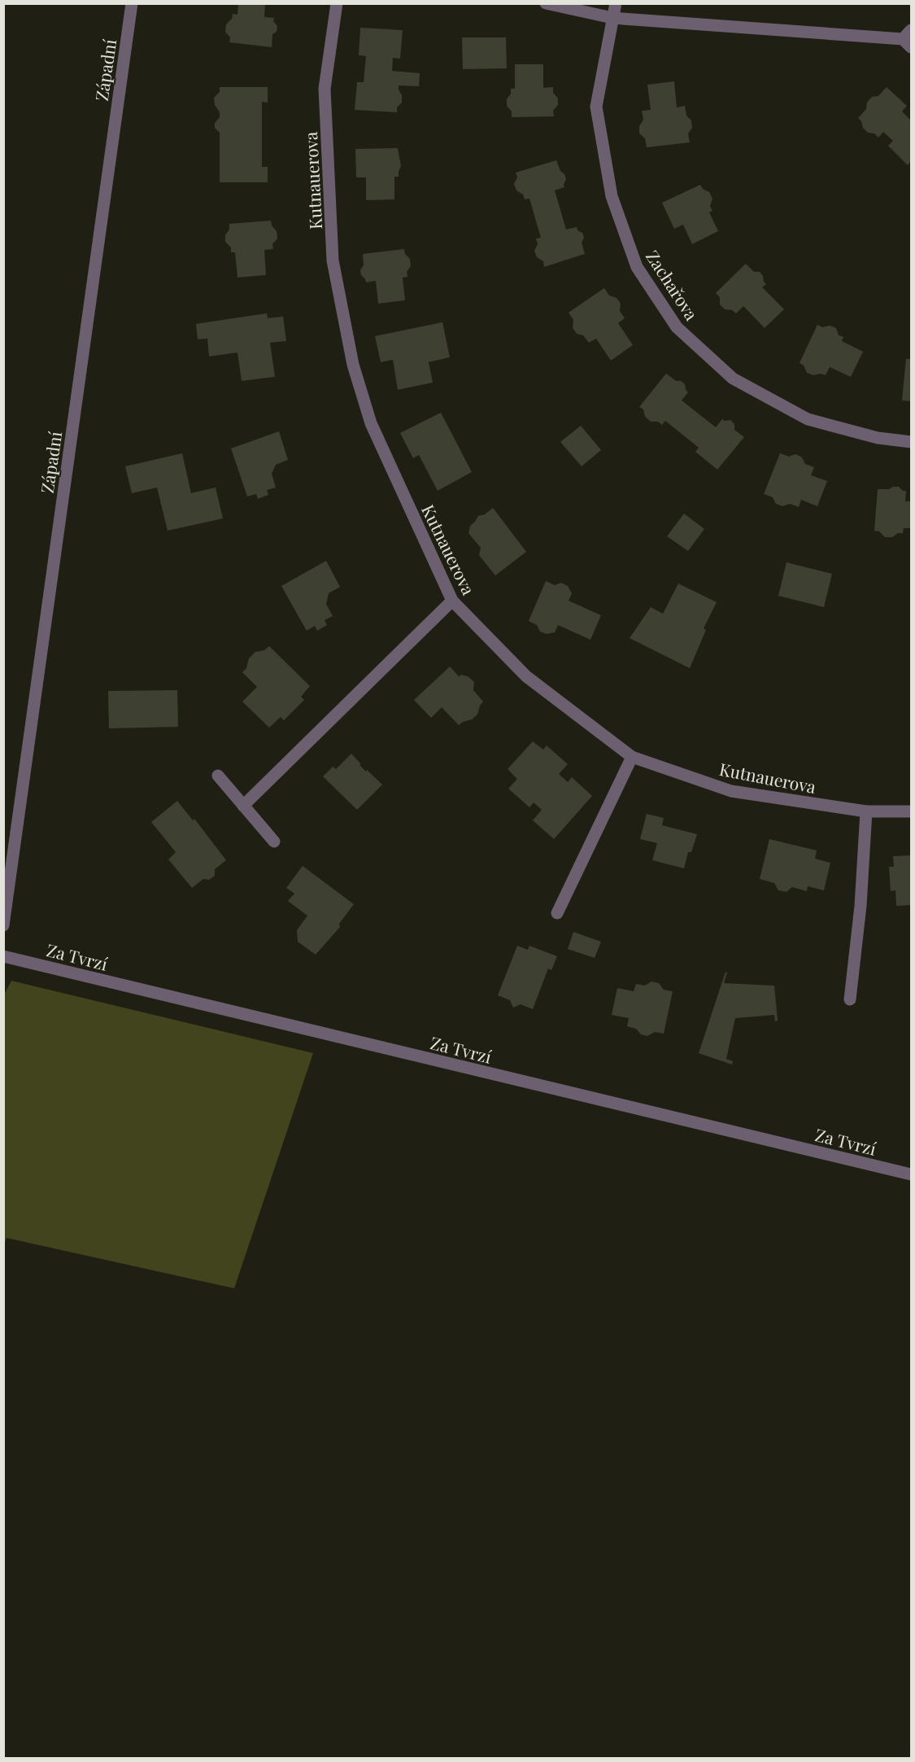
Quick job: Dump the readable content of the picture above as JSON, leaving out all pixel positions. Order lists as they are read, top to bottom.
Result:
{
  "streets": {
    "street": [
      "Západní",
      "Kutnauerova",
      "Zachařova",
      "Za Tvrzí"
    ]
  }
}
